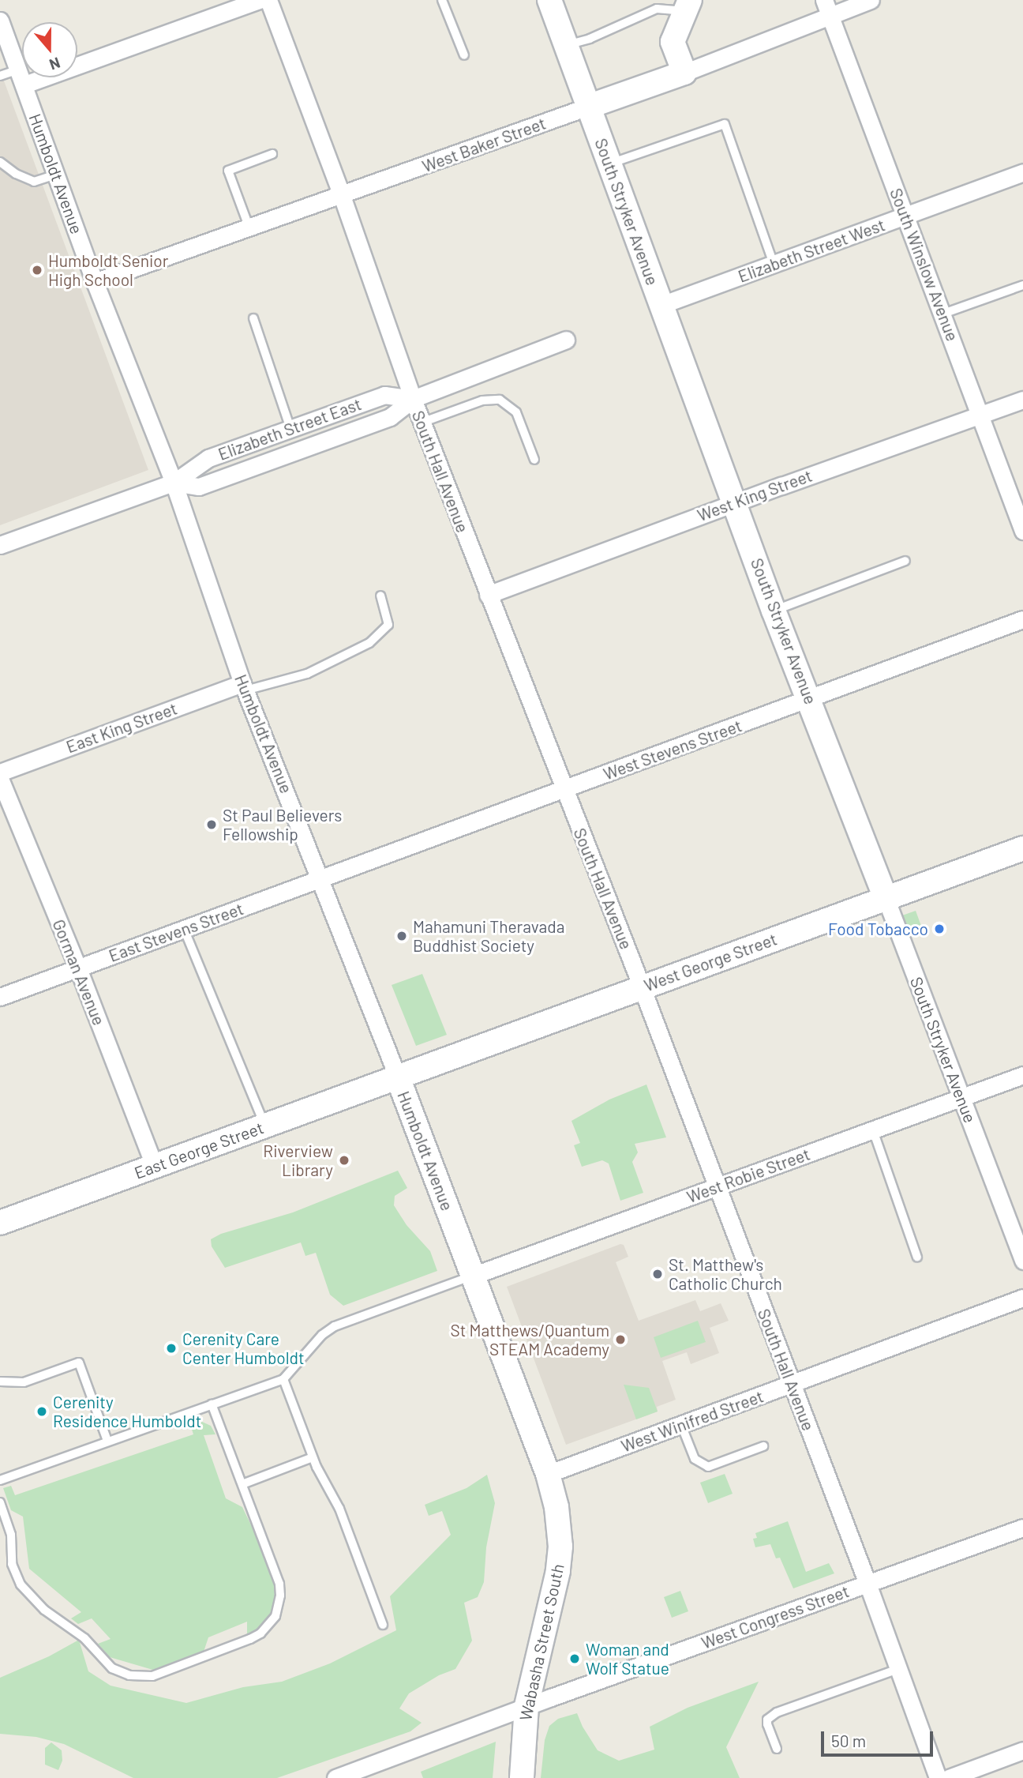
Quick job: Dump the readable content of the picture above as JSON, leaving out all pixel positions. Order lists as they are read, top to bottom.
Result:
{
  "streets": {
    "street": [
      "West Baker Street",
      "Humboldt Avenue",
      "South Stryker Avenue",
      "Elizabeth Street West",
      "South Winslow Avenue",
      "Elizabeth Street East",
      "South Hall Avenue",
      "West King Street",
      "East King Street",
      "West Stevens Street",
      "East Stevens Street",
      "West George Street",
      "Gorman Avenue",
      "East George Street",
      "West Robie Street",
      "West Winifred Street",
      "West Congress Street",
      "Wabasha Street South"
    ]
  },
  "crossings": [
    ["West Baker Street", "Humboldt Avenue"],
    ["West Baker Street", "South Stryker Avenue"],
    ["West Baker Street", "South Winslow Avenue"],
    ["West Baker Street", "South Hall Avenue"],
    ["Humboldt Avenue", "Elizabeth Street East"],
    ["Humboldt Avenue", "East King Street"],
    ["Humboldt Avenue", "West Stevens Street"],
    ["Humboldt Avenue", "East Stevens Street"],
    ["Humboldt Avenue", "West George Street"],
    ["Humboldt Avenue", "East George Street"],
    ["Humboldt Avenue", "West Robie Street"],
    ["Humboldt Avenue", "West Winifred Street"],
    ["Humboldt Avenue", "Wabasha Street South"],
    ["South Stryker Avenue", "Elizabeth Street West"],
    ["South Stryker Avenue", "West King Street"],
    ["South Stryker Avenue", "West Stevens Street"],
    ["South Stryker Avenue", "West George Street"],
    ["South Stryker Avenue", "West Robie Street"],
    ["Elizabeth Street West", "South Winslow Avenue"],
    ["South Winslow Avenue", "West King Street"],
    ["Elizabeth Street East", "South Hall Avenue"],
    ["South Hall Avenue", "West King Street"],
    ["South Hall Avenue", "West Stevens Street"],
    ["South Hall Avenue", "West George Street"],
    ["South Hall Avenue", "West Robie Street"],
    ["South Hall Avenue", "West Winifred Street"],
    ["South Hall Avenue", "West Congress Street"],
    ["West Stevens Street", "East Stevens Street"],
    ["East Stevens Street", "Gorman Avenue"],
    ["West George Street", "East George Street"],
    ["Gorman Avenue", "East George Street"],
    ["West Winifred Street", "Wabasha Street South"],
    ["West Congress Street", "Wabasha Street South"]
  ],
  "places": [
    "Humboldt Senior High School",
    "St Paul Believers Fellowship",
    "Food Tobacco",
    "Mahamuni Theravada Buddhist Society",
    "Riverview Library",
    "St. Matthew's Catholic Church",
    "St Matthews/Quantum STEAM Academy",
    "Cerenity Care Center Humboldt",
    "Cerenity Residence Humboldt",
    "Woman and Wolf Statue"
  ],
  "scale_bar": "50 m",
  "north": "bottom"
}
